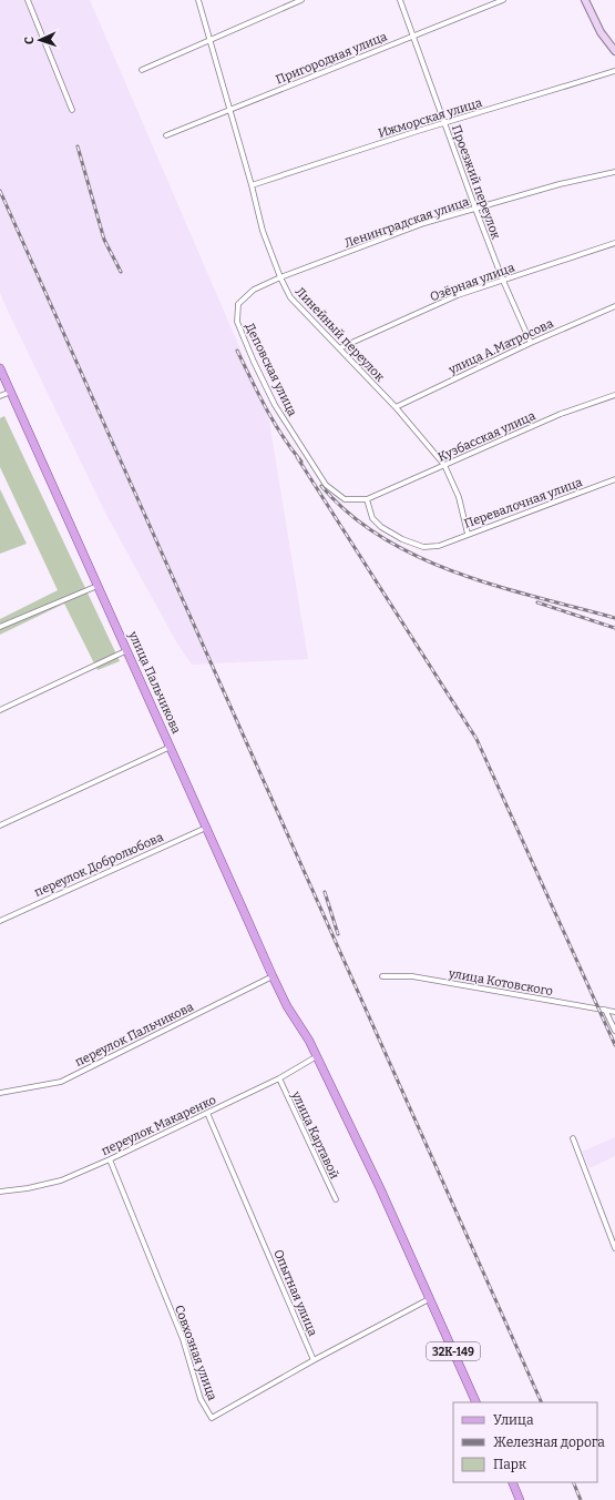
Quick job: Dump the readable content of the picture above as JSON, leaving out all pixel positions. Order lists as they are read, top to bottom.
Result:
{
  "streets": {
    "main road": ["улица Пальчикова", "32К-149"],
    "street": [
      "Пригородная улица",
      "Ижморская улица",
      "Проезжий переулок",
      "Ленинградская улица",
      "Озёрная улица",
      "Линейный переулок",
      "улица А.Матросова",
      "Деповская улица",
      "Кузбасская улица",
      "Перевалочная улица",
      "переулок Добролюбова",
      "улица Котовского",
      "переулок Пальчикова",
      "переулок Макаренко",
      "улица Картавой",
      "Опытная улица",
      "Совхозная улица"
    ]
  },
  "crossings": [
    ["Пригородная улица", "Проезжий переулок"],
    ["Пригородная улица", "Линейный переулок"],
    ["Ижморская улица", "Проезжий переулок"],
    ["Ижморская улица", "Линейный переулок"],
    ["Проезжий переулок", "Ленинградская улица"],
    ["Проезжий переулок", "Озёрная улица"],
    ["Проезжий переулок", "улица А.Матросова"],
    ["Ленинградская улица", "Линейный переулок"],
    ["Ленинградская улица", "Деповская улица"],
    ["Озёрная улица", "Линейный переулок"],
    ["Линейный переулок", "улица А.Матросова"],
    ["Линейный переулок", "Кузбасская улица"],
    ["Линейный переулок", "Перевалочная улица"],
    ["Деповская улица", "Кузбасская улица"],
    ["Деповская улица", "Перевалочная улица"],
    ["Кузбасская улица", "Перевалочная улица"],
    ["улица Пальчикова", "переулок Добролюбова"],
    ["улица Пальчикова", "переулок Пальчикова"],
    ["улица Пальчикова", "переулок Макаренко"],
    ["улица Пальчикова", "32К-149"],
    ["переулок Макаренко", "улица Картавой"],
    ["переулок Макаренко", "Опытная улица"],
    ["переулок Макаренко", "Совхозная улица"],
    ["Опытная улица", "Совхозная улица"]
  ],
  "legend": ["Улица", "Железная дорога", "Парк"],
  "north": "left"
}
